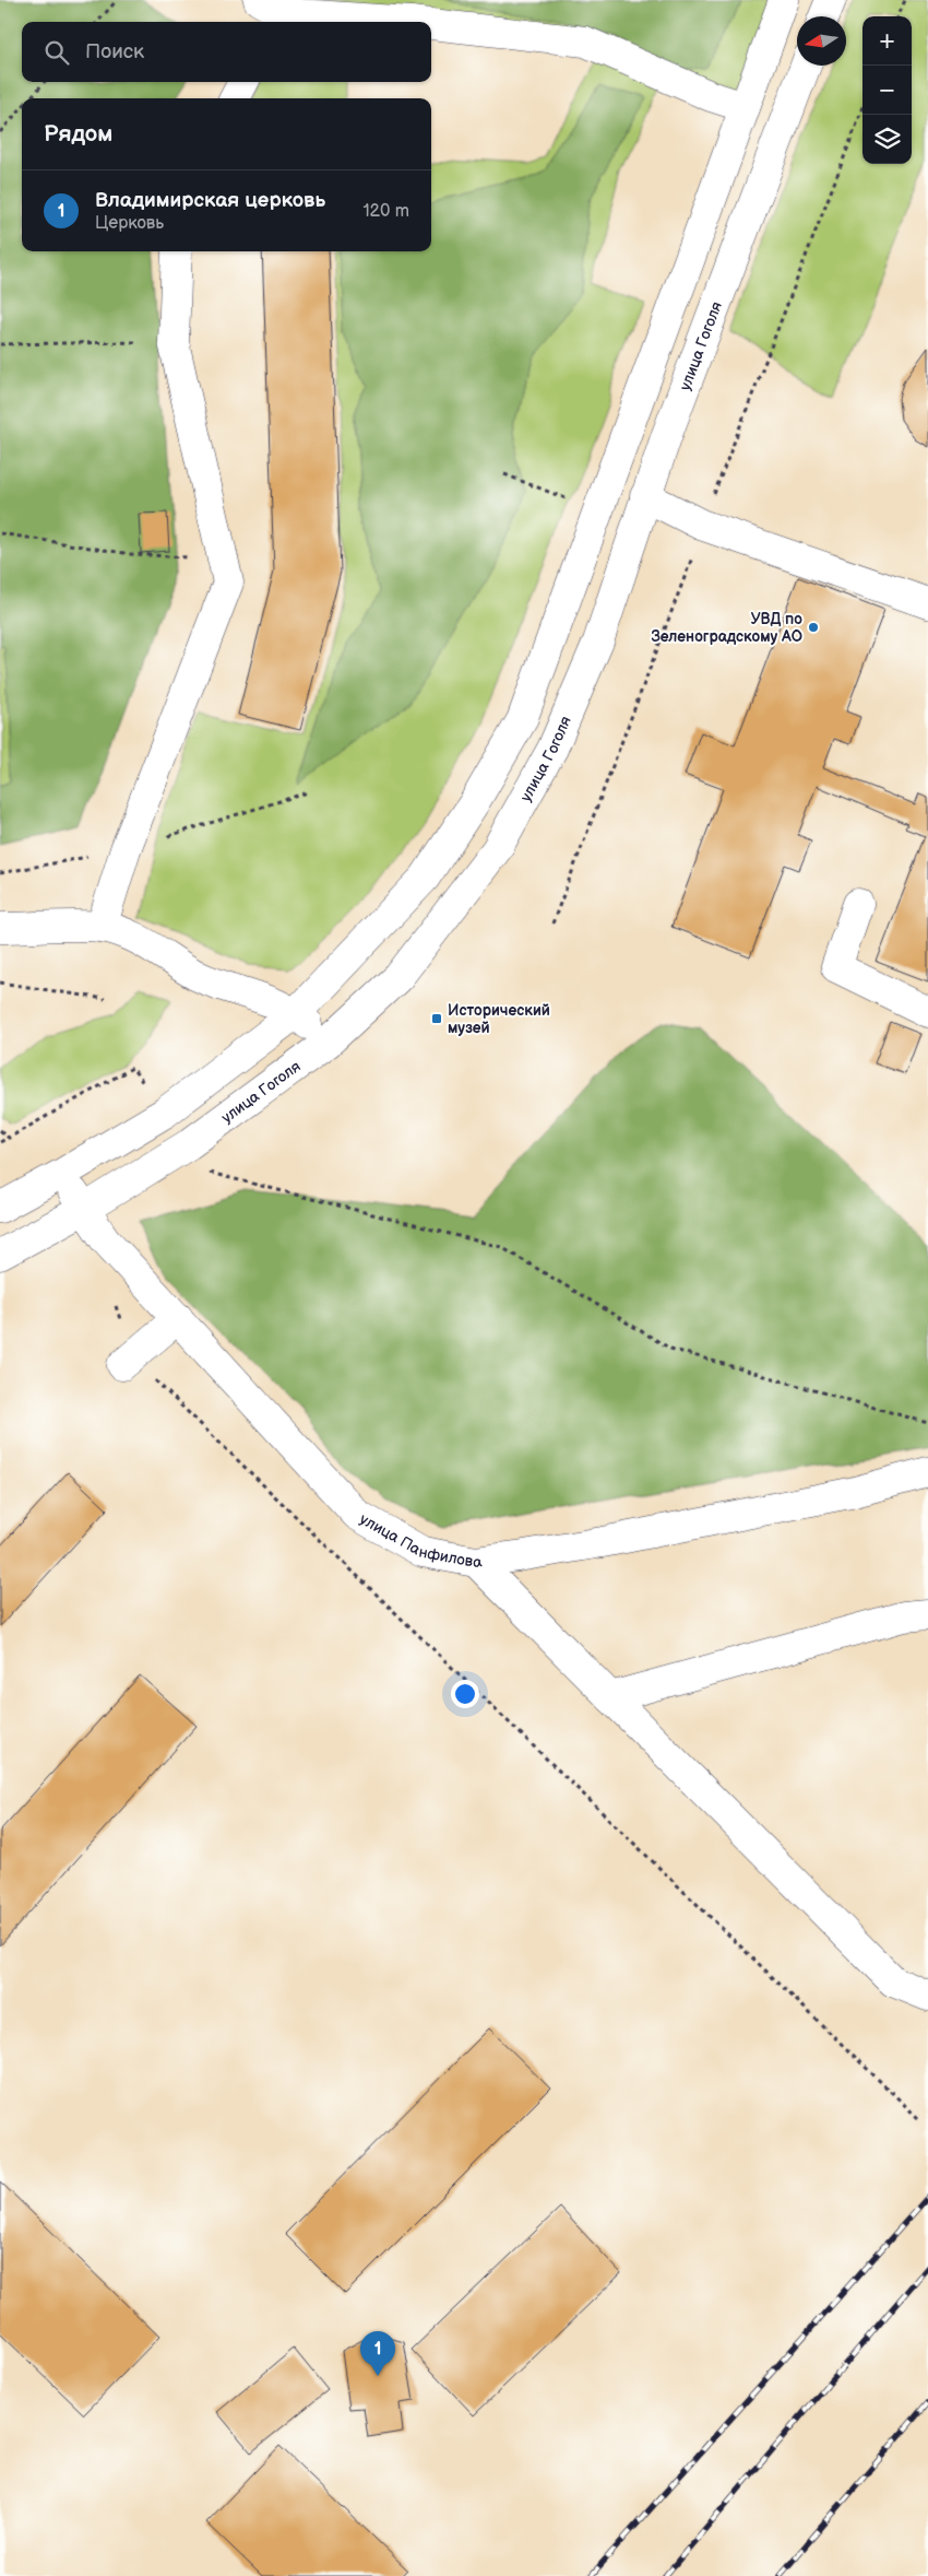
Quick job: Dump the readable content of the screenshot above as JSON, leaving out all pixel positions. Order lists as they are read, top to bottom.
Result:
{
  "streets": {
    "street": ["улица Гоголя", "улица Панфилова"]
  },
  "crossings": [
    ["улица Гоголя", "улица Панфилова"]
  ],
  "places": {
    "other": ["УВД по Зеленоградскому АО"],
    "transit": ["Исторический музей"]
  },
  "north": "left",
  "page": {
    "map_buttons": ["+", "−"],
    "search": "Поиск",
    "heading": "Рядом",
    "list": [
      {
        "mark": "1",
        "name": "Владимирская церковь",
        "note": "Церковь",
        "value": "120 m"
      }
    ],
    "pins": "1"
  }
}
